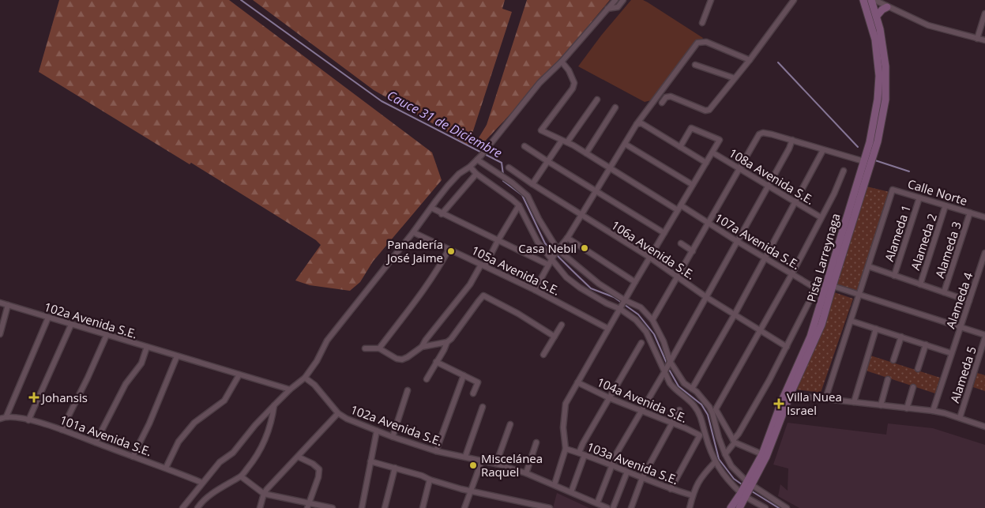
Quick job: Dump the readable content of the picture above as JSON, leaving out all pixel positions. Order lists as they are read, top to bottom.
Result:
{
  "streets": {
    "main road": ["Pista Larreynaga"],
    "street": [
      "108a Avenida S.E.",
      "Calle Norte",
      "Alameda 1",
      "107a Avenida S.E.",
      "Alameda 2",
      "106a Avenida S.E.",
      "Alameda 3",
      "105a Avenida S.E.",
      "Alameda 4",
      "102a Avenida S.E.",
      "Alameda 5",
      "104a Avenida S.E.",
      "101a Avenida S.E.",
      "103a Avenida S.E."
    ]
  },
  "crossings": [
    ["Calle Norte", "Alameda 1"],
    ["Calle Norte", "Alameda 2"],
    ["Calle Norte", "Alameda 3"],
    ["107a Avenida S.E.", "Pista Larreynaga"],
    ["104a Avenida S.E.", "103a Avenida S.E."]
  ],
  "water": ["Cauce 31 de Diciembre"],
  "places": {
    "other": ["Casa Nebil", "Panadería José Jaime", "Miscelánea Raquel"],
    "health": ["Johansis", "Villa Nuea Israel"]
  }
}
